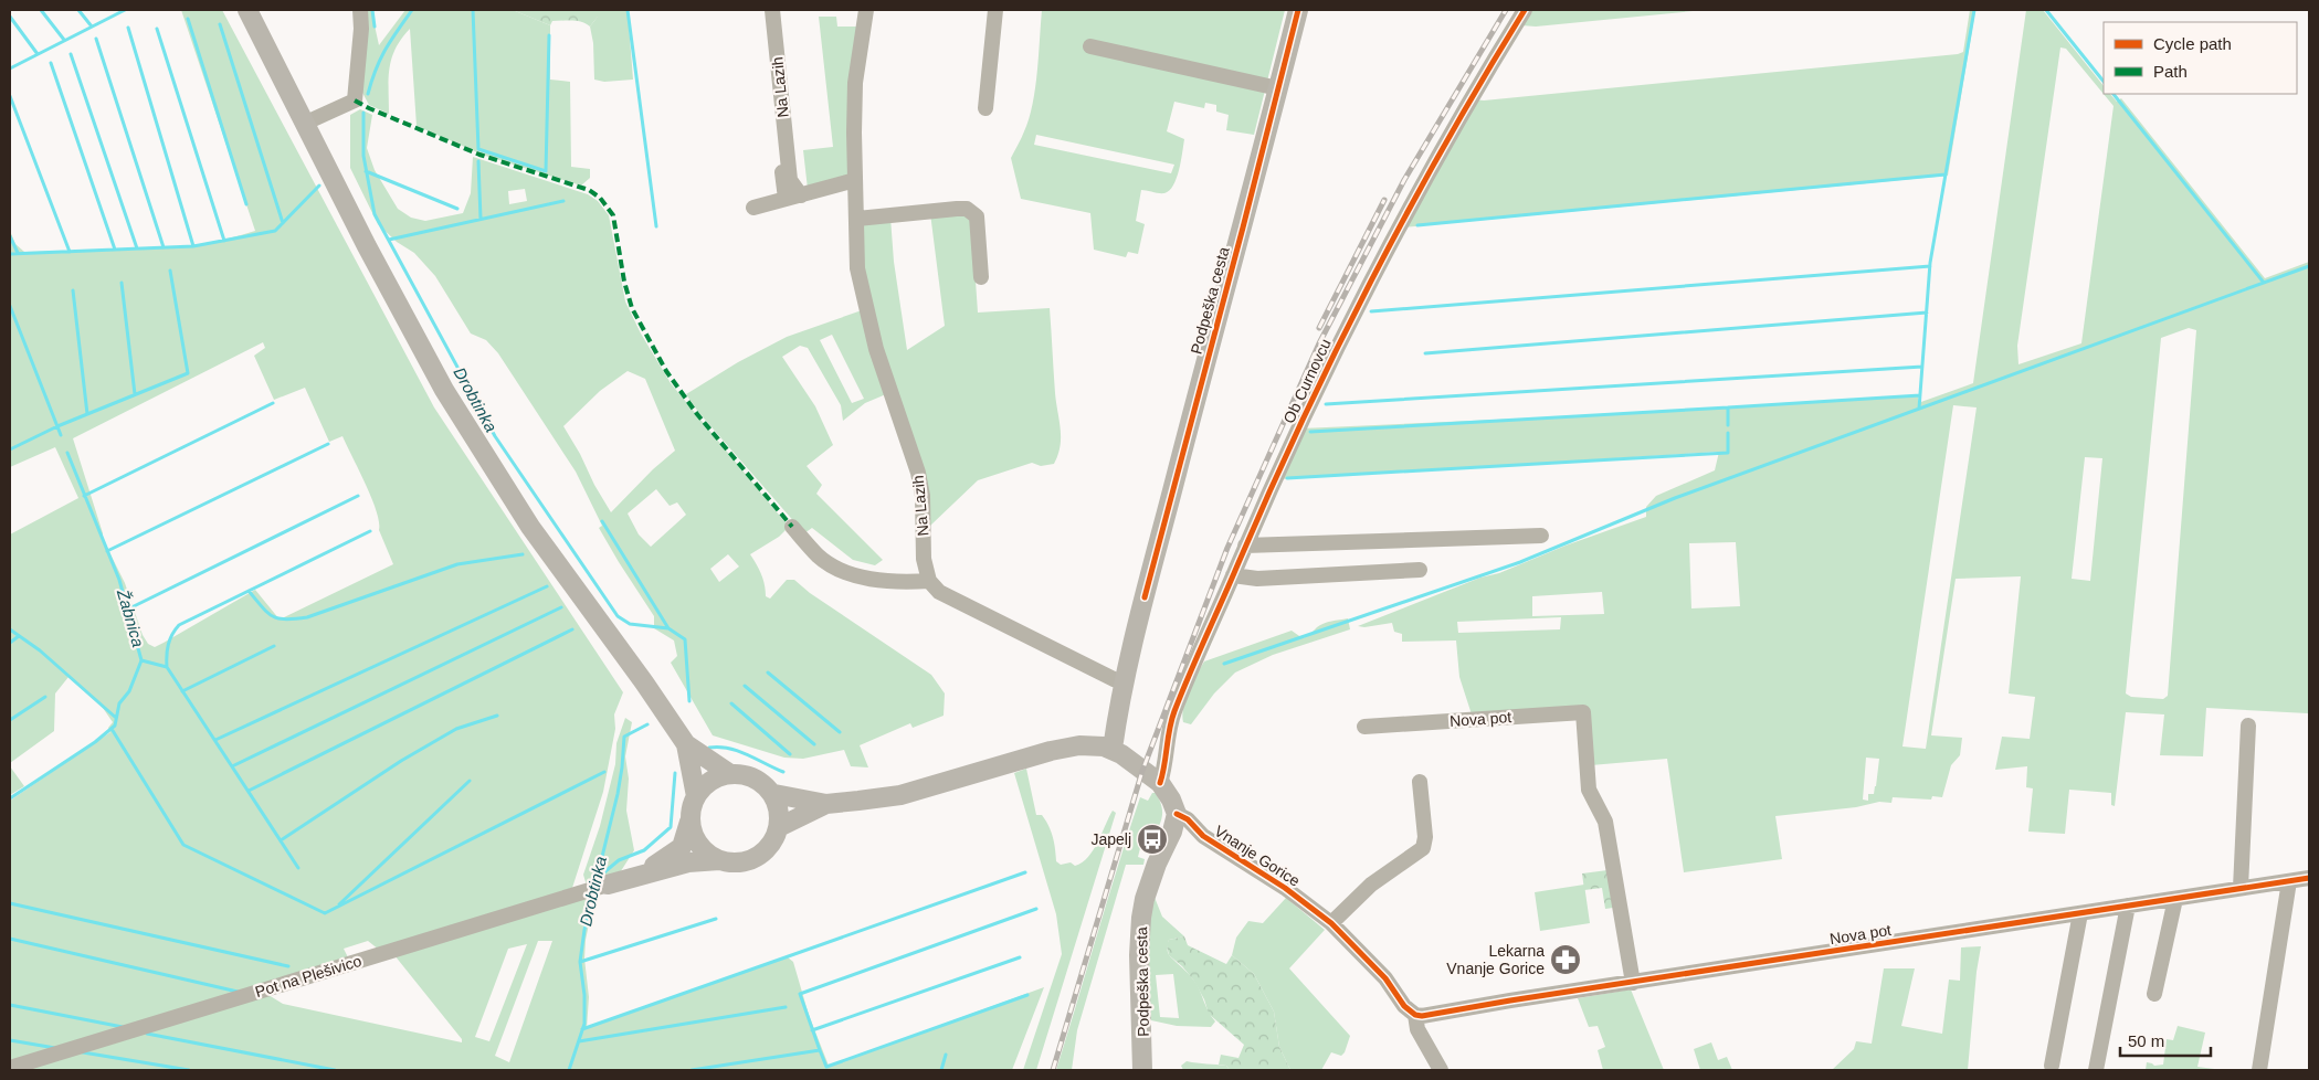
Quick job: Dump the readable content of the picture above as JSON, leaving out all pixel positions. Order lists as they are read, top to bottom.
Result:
{
  "streets": {
    "main road": ["Podpeška cesta"],
    "street": [
      "Na Lazih",
      "Ob Curnovcu",
      "Nova pot",
      "Vnanje Gorice",
      "Pot na Plešivico"
    ]
  },
  "crossings": [
    ["Podpeška cesta", "Vnanje Gorice"],
    ["Nova pot", "Vnanje Gorice"]
  ],
  "water": ["Drobtinka", "Žabnica"],
  "places": {
    "bus stop": ["Japelj"],
    "pharmacy": ["Lekarna Vnanje Gorice"]
  },
  "legend": ["Cycle path", "Path"],
  "scale_bar": "50 m"
}
